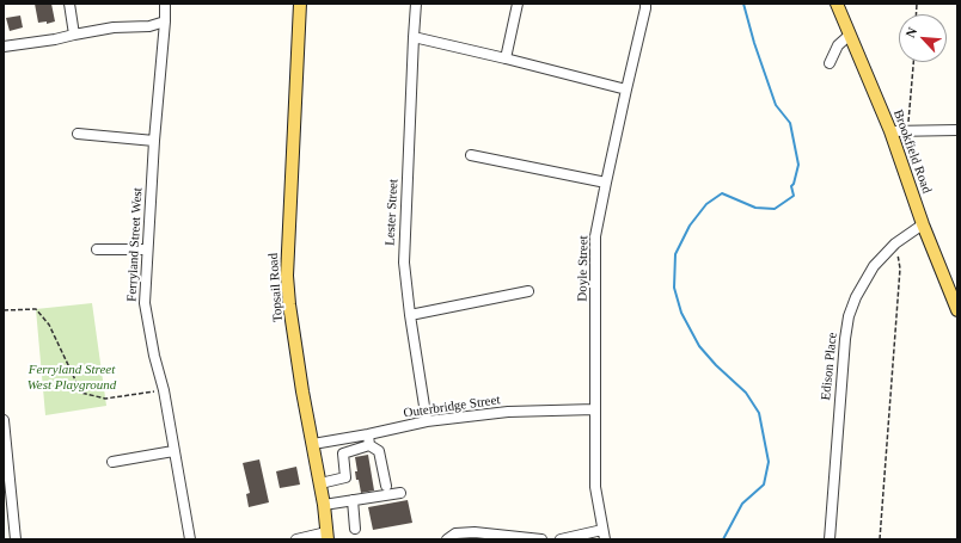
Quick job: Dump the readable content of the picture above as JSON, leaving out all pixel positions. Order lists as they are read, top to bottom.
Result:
{
  "streets": {
    "main road": ["Brookfield Road", "Topsail Road"],
    "street": [
      "Lester Street",
      "Ferryland Street West",
      "Doyle Street",
      "Edison Place",
      "Outerbridge Street"
    ]
  },
  "crossings": [
    ["Brookfield Road", "Edison Place"],
    ["Lester Street", "Outerbridge Street"],
    ["Doyle Street", "Outerbridge Street"],
    ["Topsail Road", "Outerbridge Street"]
  ],
  "parks": ["Ferryland Street West Playground"],
  "north": "top left"
}
